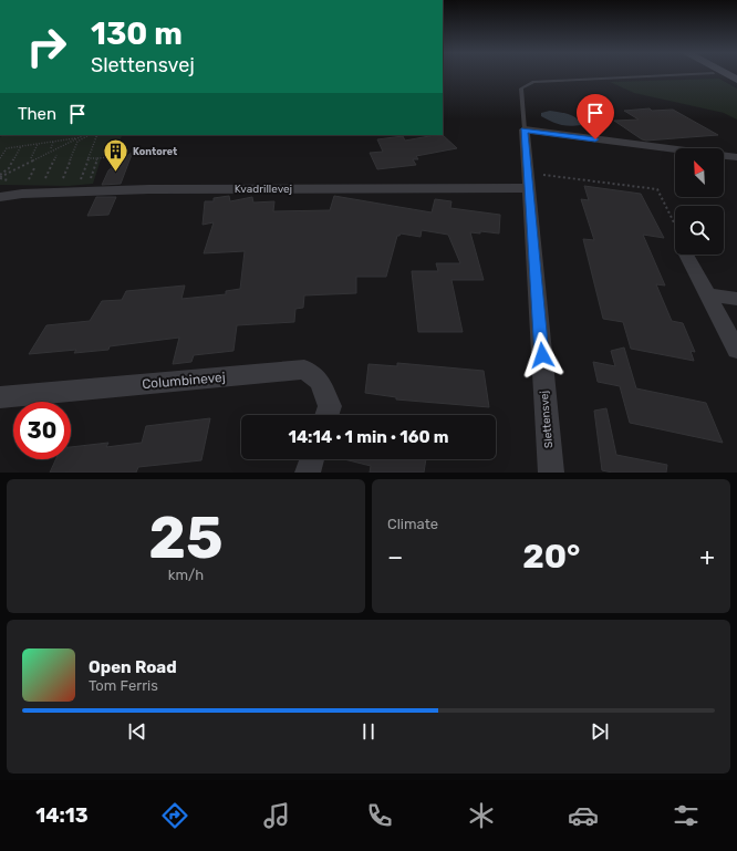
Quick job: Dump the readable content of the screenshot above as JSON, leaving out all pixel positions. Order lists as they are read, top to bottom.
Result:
{
  "streets": {
    "street": ["Kvadrillevej", "Columbinevej", "Slettensvej"]
  },
  "crossings": [
    ["Kvadrillevej", "Slettensvej"]
  ],
  "places": {
    "building": ["Kontoret"]
  },
  "north": "top left",
  "page": {
    "turn": ["130 m", "Slettensvej"],
    "then": "Then",
    "limit": "30",
    "trip": "14:14 · 1 min · 160 m",
    "tile": [
      ["25", "km/h"],
      "Climate"
    ],
    "heat": ["−", "20°", "+"],
    "song": ["Open Road", "Tom Ferris"],
    "tabs": "14:13"
  }
}
